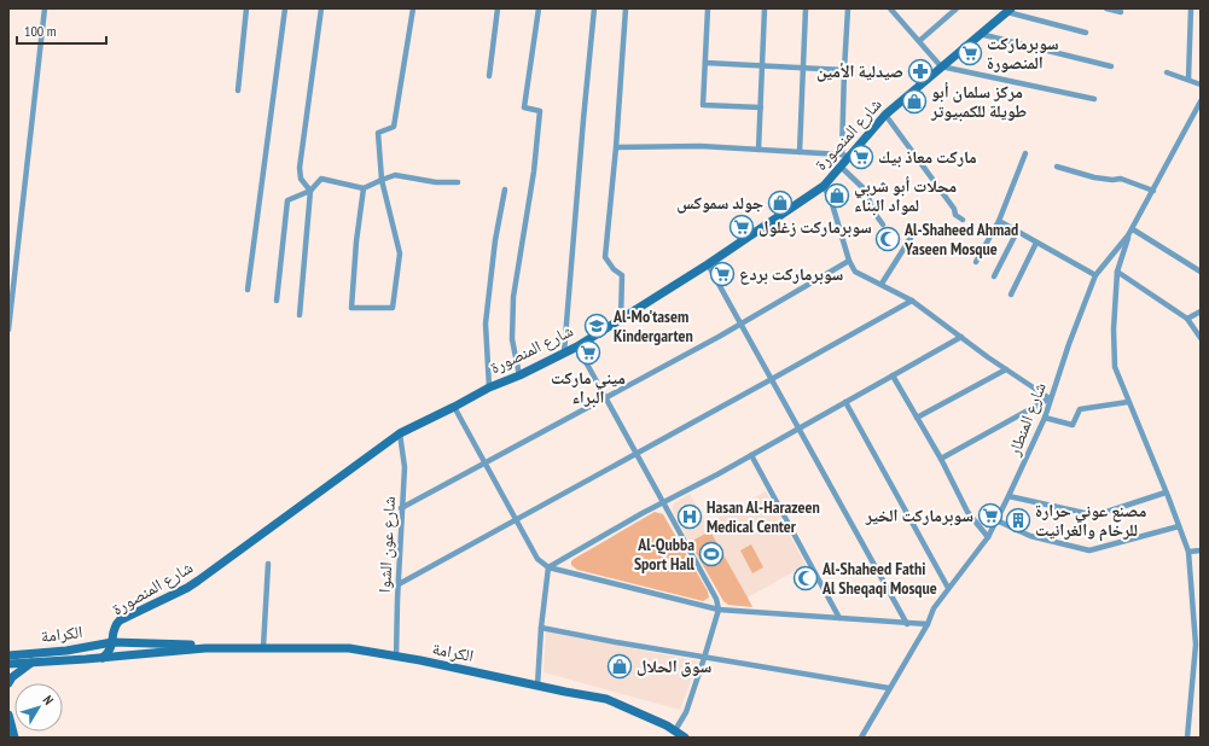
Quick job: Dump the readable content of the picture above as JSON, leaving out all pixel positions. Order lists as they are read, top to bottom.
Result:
{
  "streets": {
    "main road": ["شارع المنصورة", "الكرامة"],
    "street": ["شارع المنطار", "شارع عون الشوا"]
  },
  "crossings": [
    ["شارع المنصورة", "شارع عون الشوا"],
    ["شارع المنصورة", "الكرامة"],
    ["شارع عون الشوا", "الكرامة"]
  ],
  "places": {
    "supermarket": [
      "سوبرماركت المنصورة",
      "ماركت معاذ بيك",
      "سوبرماركت زغلول",
      "سوبرماركت بردع",
      "ميني ماركت البراء",
      "سوبرماركت الخير"
    ],
    "pharmacy": ["صيدلية الأمين"],
    "shop": [
      "مركز سلمان أبو طويلة للكمبيوتر",
      "محلات أبو شربي لمواد البناء",
      "جولد سموكس",
      "سوق الحلال"
    ],
    "mosque": ["Al-Shaheed Ahmad Yaseen Mosque", "Al-Shaheed Fathi Al Sheqaqi Mosque"],
    "school or university": ["Al-Mo'tasem Kindergarten"],
    "hospital": ["Hasan Al-Harazeen Medical Center"],
    "building": ["مصنع عوني حرارة للرخام والغرانيت"],
    "sports": ["Al-Qubba Sport Hall"]
  },
  "scale_bar": "100 m",
  "north": "top right"
}
